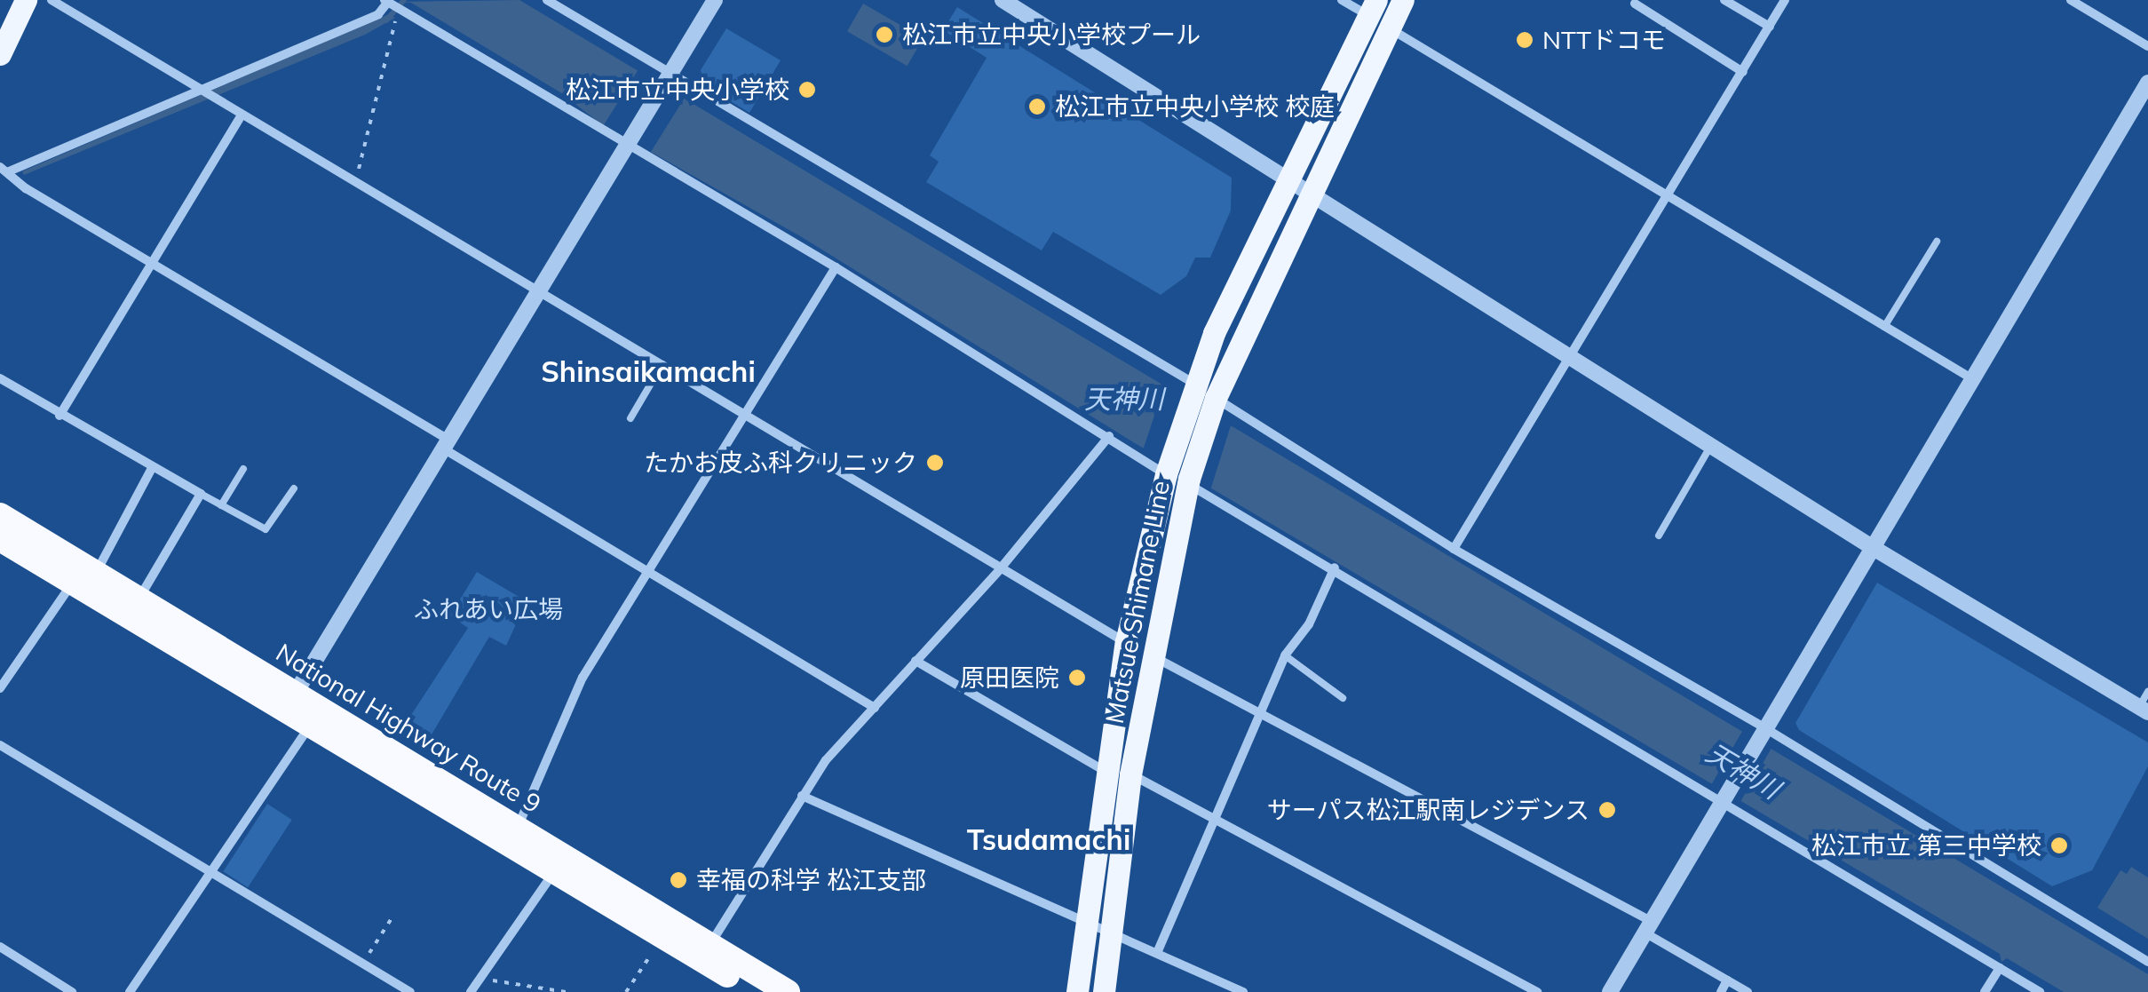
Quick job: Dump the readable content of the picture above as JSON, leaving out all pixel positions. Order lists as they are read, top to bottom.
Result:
{
  "streets": {
    "highway": ["National Highway Route 9"],
    "main road": ["Matsue Shimane Line"]
  },
  "districts": ["Shinsaikamachi", "Tsudamachi"],
  "water": ["天神川"],
  "parks": ["ふれあい広場"],
  "places": [
    "松江市立中央小学校プール",
    "NTTドコモ",
    "松江市立中央小学校",
    "松江市立中央小学校 校庭",
    "たかお皮ふ科クリニック",
    "原田医院",
    "サーパス松江駅南レジデンス",
    "松江市立 第三中学校",
    "幸福の科学 松江支部"
  ]
}
